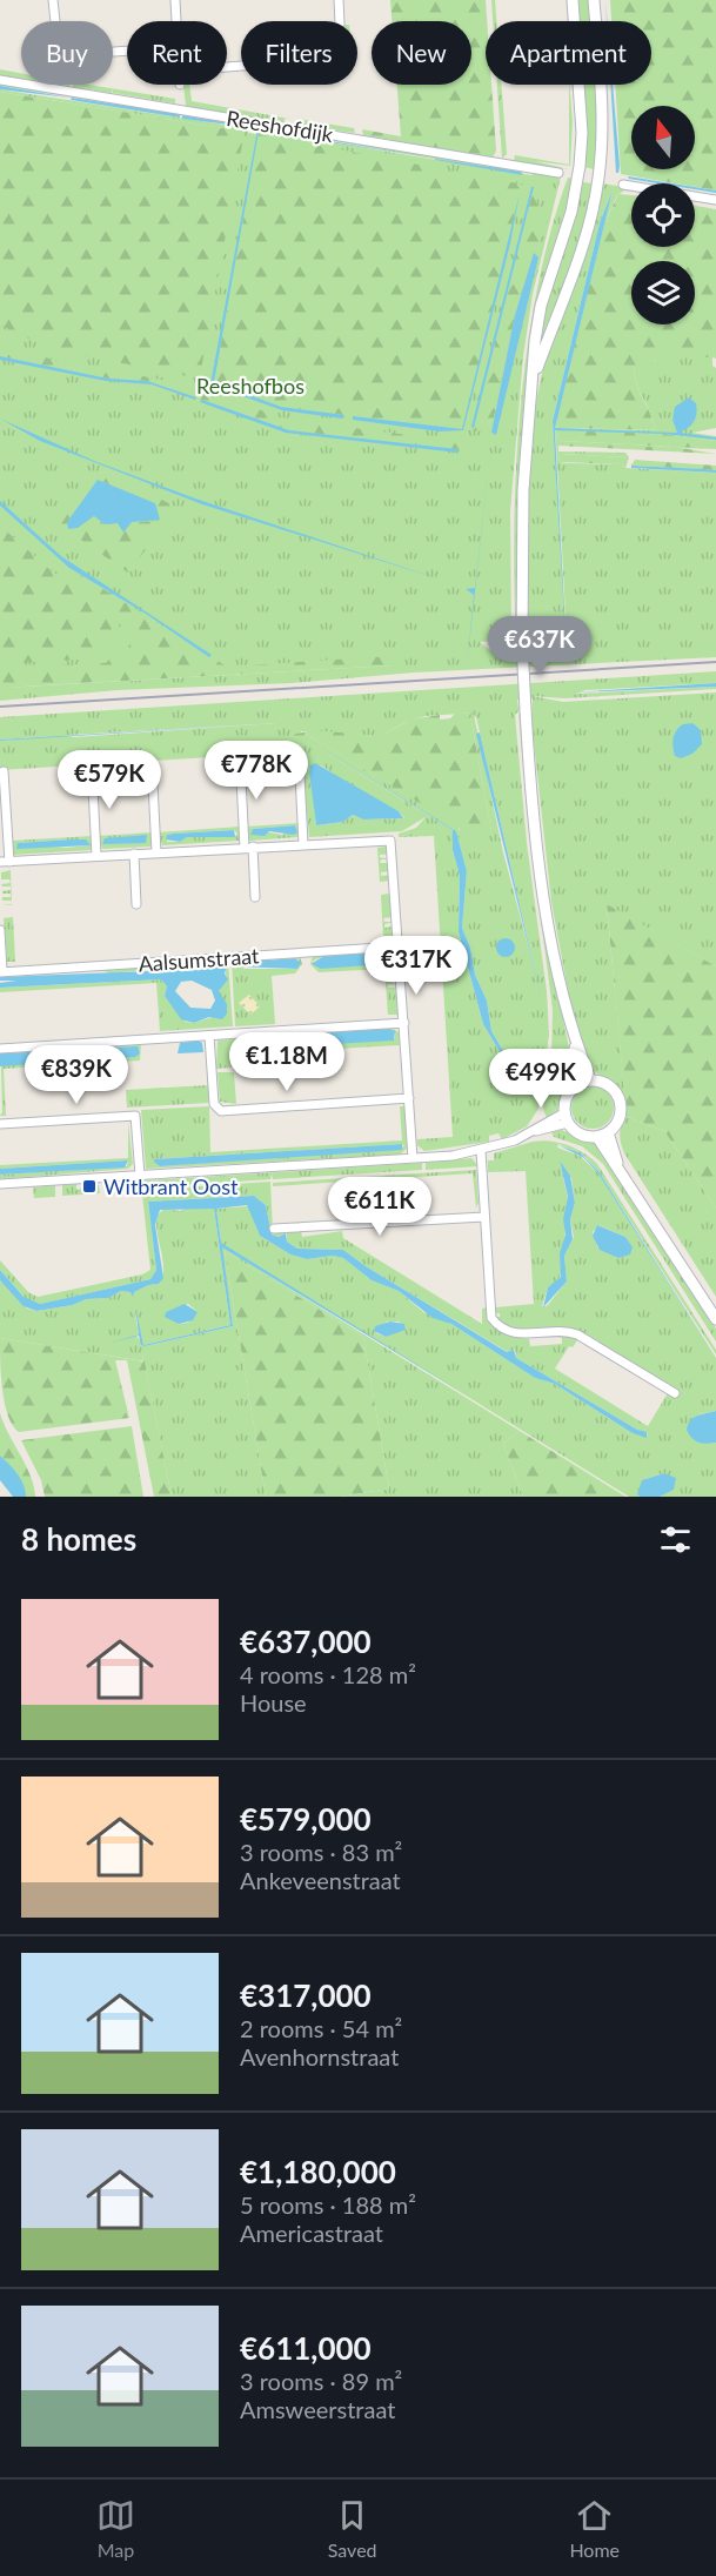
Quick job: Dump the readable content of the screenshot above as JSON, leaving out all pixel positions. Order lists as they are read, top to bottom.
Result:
{
  "streets": {
    "street": ["Reeshofdijk", "Aalsumstraat"]
  },
  "parks": ["Reeshofbos"],
  "places": {
    "transit": ["Witbrant Oost"]
  },
  "north": "top",
  "page": {
    "chip": [
      "Buy",
      "Rent",
      "Filters",
      "New",
      "Apartment"
    ],
    "price": [
      "€637K",
      "€778K",
      "€579K",
      "€317K",
      "€1.18M",
      "€839K",
      "€499K",
      "€611K"
    ],
    "heading": "8 homes",
    "list": [
      {
        "name": "€637,000",
        "note": "4 rooms · 128 m² · House"
      },
      {
        "name": "€579,000",
        "note": "3 rooms · 83 m² · Ankeveenstraat"
      },
      {
        "name": "€317,000",
        "note": "2 rooms · 54 m² · Avenhornstraat"
      },
      {
        "name": "€1,180,000",
        "note": "5 rooms · 188 m² · Americastraat"
      },
      {
        "name": "€611,000",
        "note": "3 rooms · 89 m² · Amsweerstraat"
      }
    ],
    "tabs": ["Map", "Saved", "Home"]
  }
}
